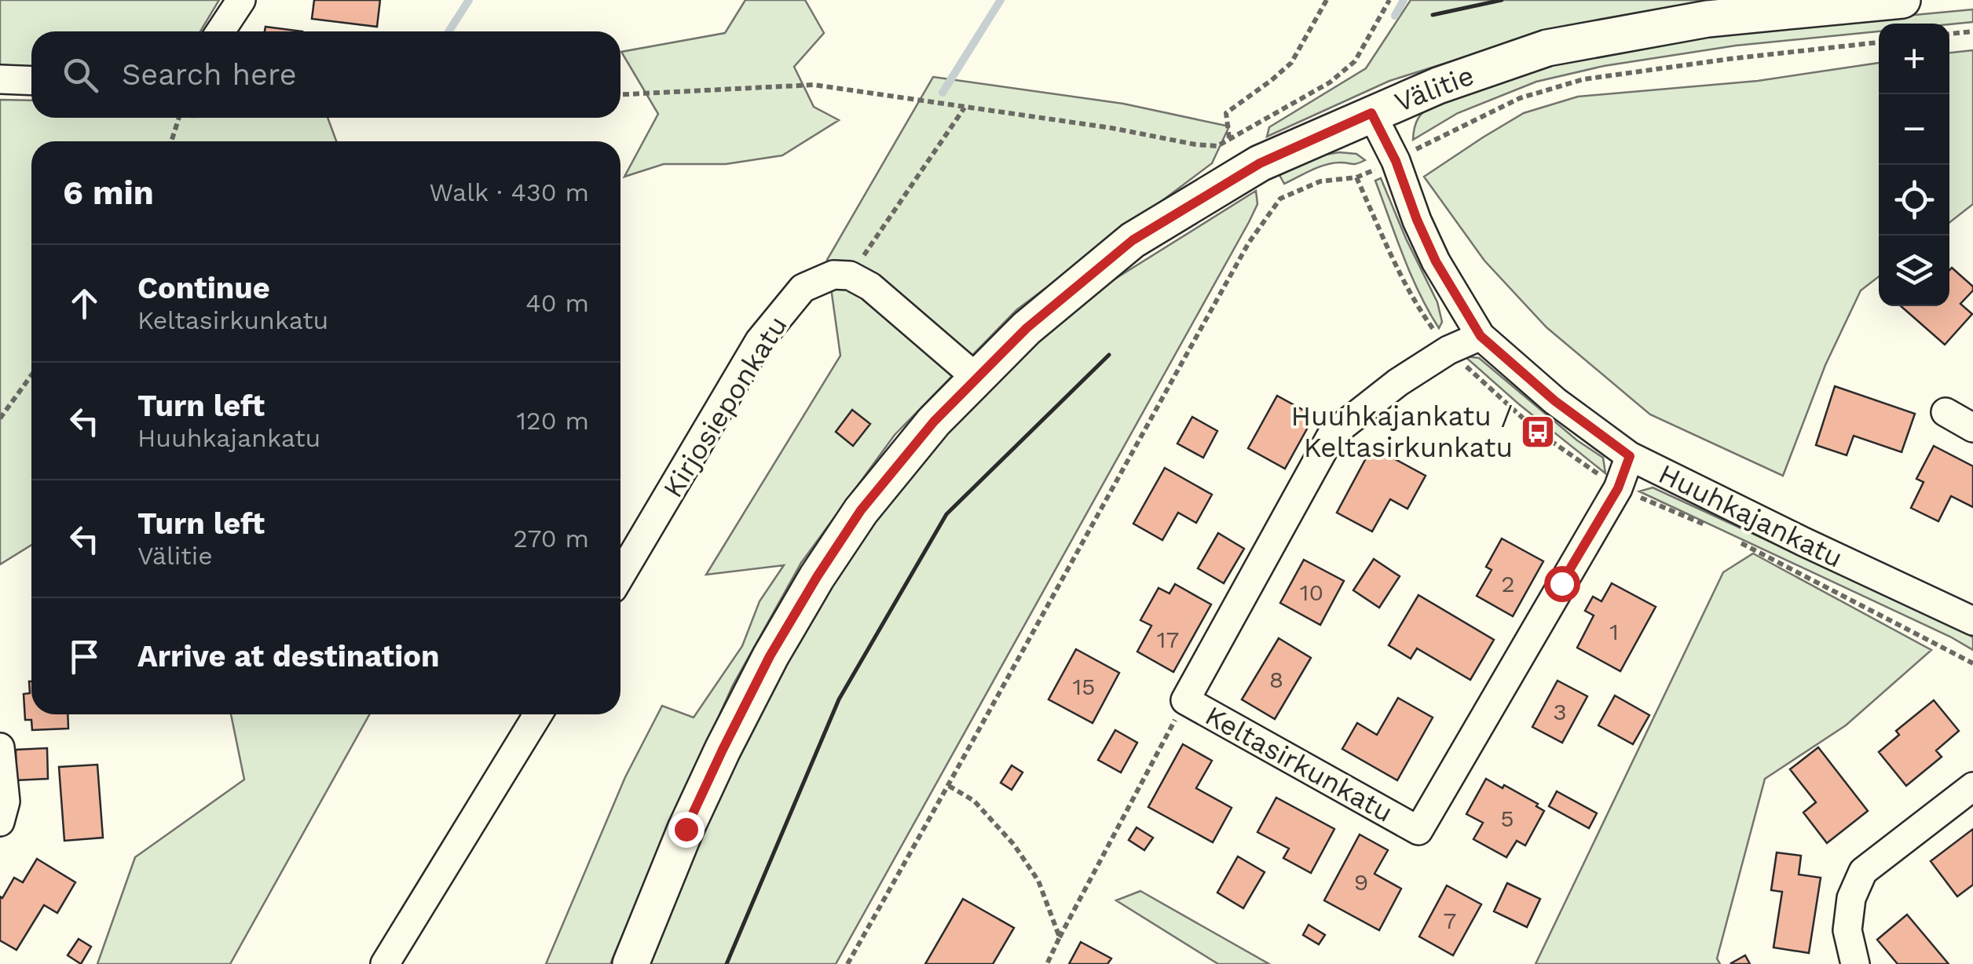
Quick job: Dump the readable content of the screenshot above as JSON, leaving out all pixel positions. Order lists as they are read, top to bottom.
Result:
{
  "streets": {
    "main road": ["Välitie"],
    "street": ["Kirjosieponkatu", "Huuhkajankatu", "Keltasirkunkatu"]
  },
  "crossings": [
    ["Välitie", "Huuhkajankatu"],
    ["Huuhkajankatu", "Keltasirkunkatu"]
  ],
  "places": {
    "bus stop": ["Huuhkajankatu / Keltasirkunkatu"]
  },
  "house_numbers": [
    "2",
    "10",
    "1",
    "17",
    "8",
    "15",
    "3",
    "5",
    "9",
    "7"
  ],
  "page": {
    "map_buttons": ["+", "−"],
    "search": "Search here",
    "heading": ["6 min", "Walk · 430 m"],
    "list": [
      ["Continue", "Keltasirkunkatu", "40 m"],
      ["Turn left", "Huuhkajankatu", "120 m"],
      ["Turn left", "Välitie", "270 m"],
      "Arrive at destination"
    ]
  }
}
